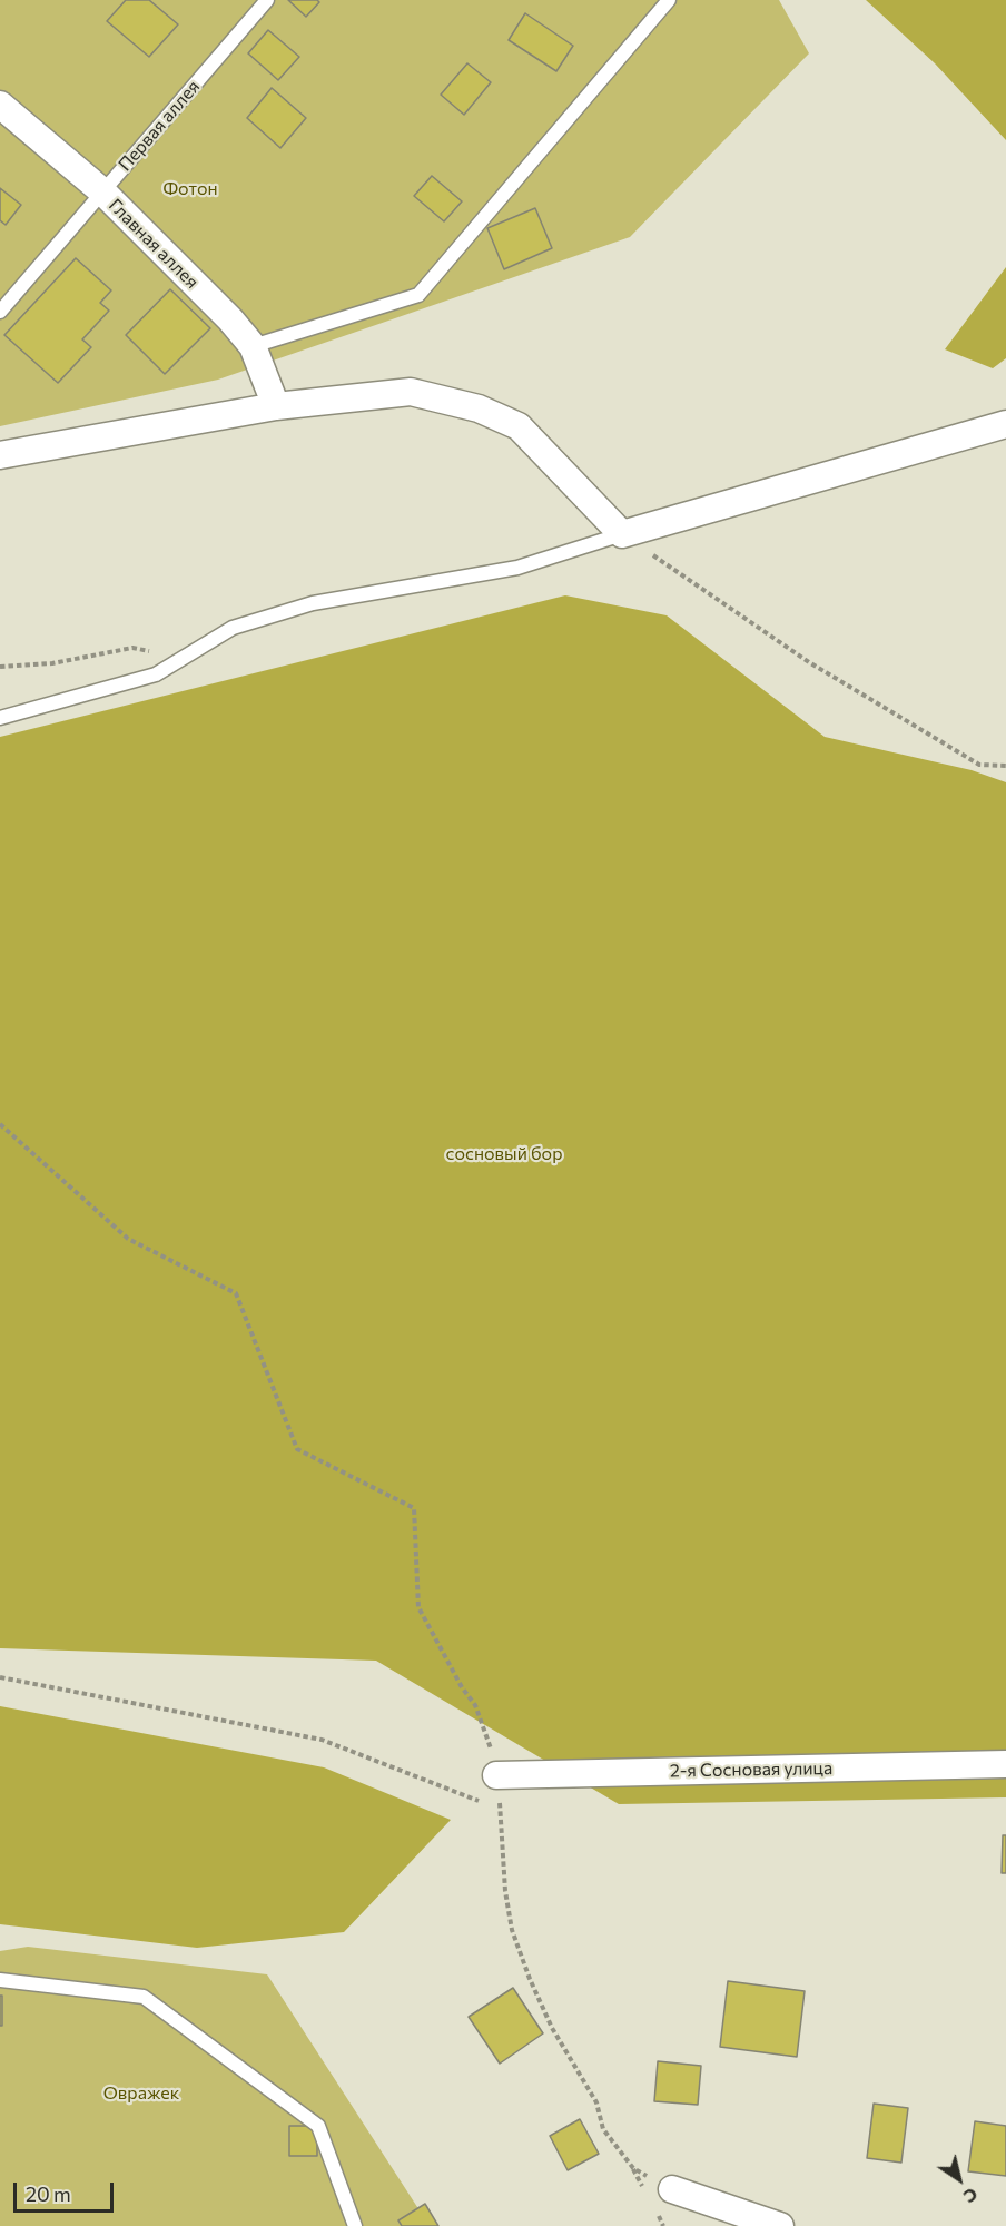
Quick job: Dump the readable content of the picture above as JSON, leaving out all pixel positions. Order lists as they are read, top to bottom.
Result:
{
  "streets": {
    "street": ["Главная аллея", "2-я Сосновая улица"],
    "lane": ["Первая аллея"]
  },
  "crossings": [
    ["Первая аллея", "Главная аллея"]
  ],
  "parks": ["Фотон", "сосновый бор", "Овражек"],
  "scale_bar": "20 m",
  "north": "bottom right"
}
